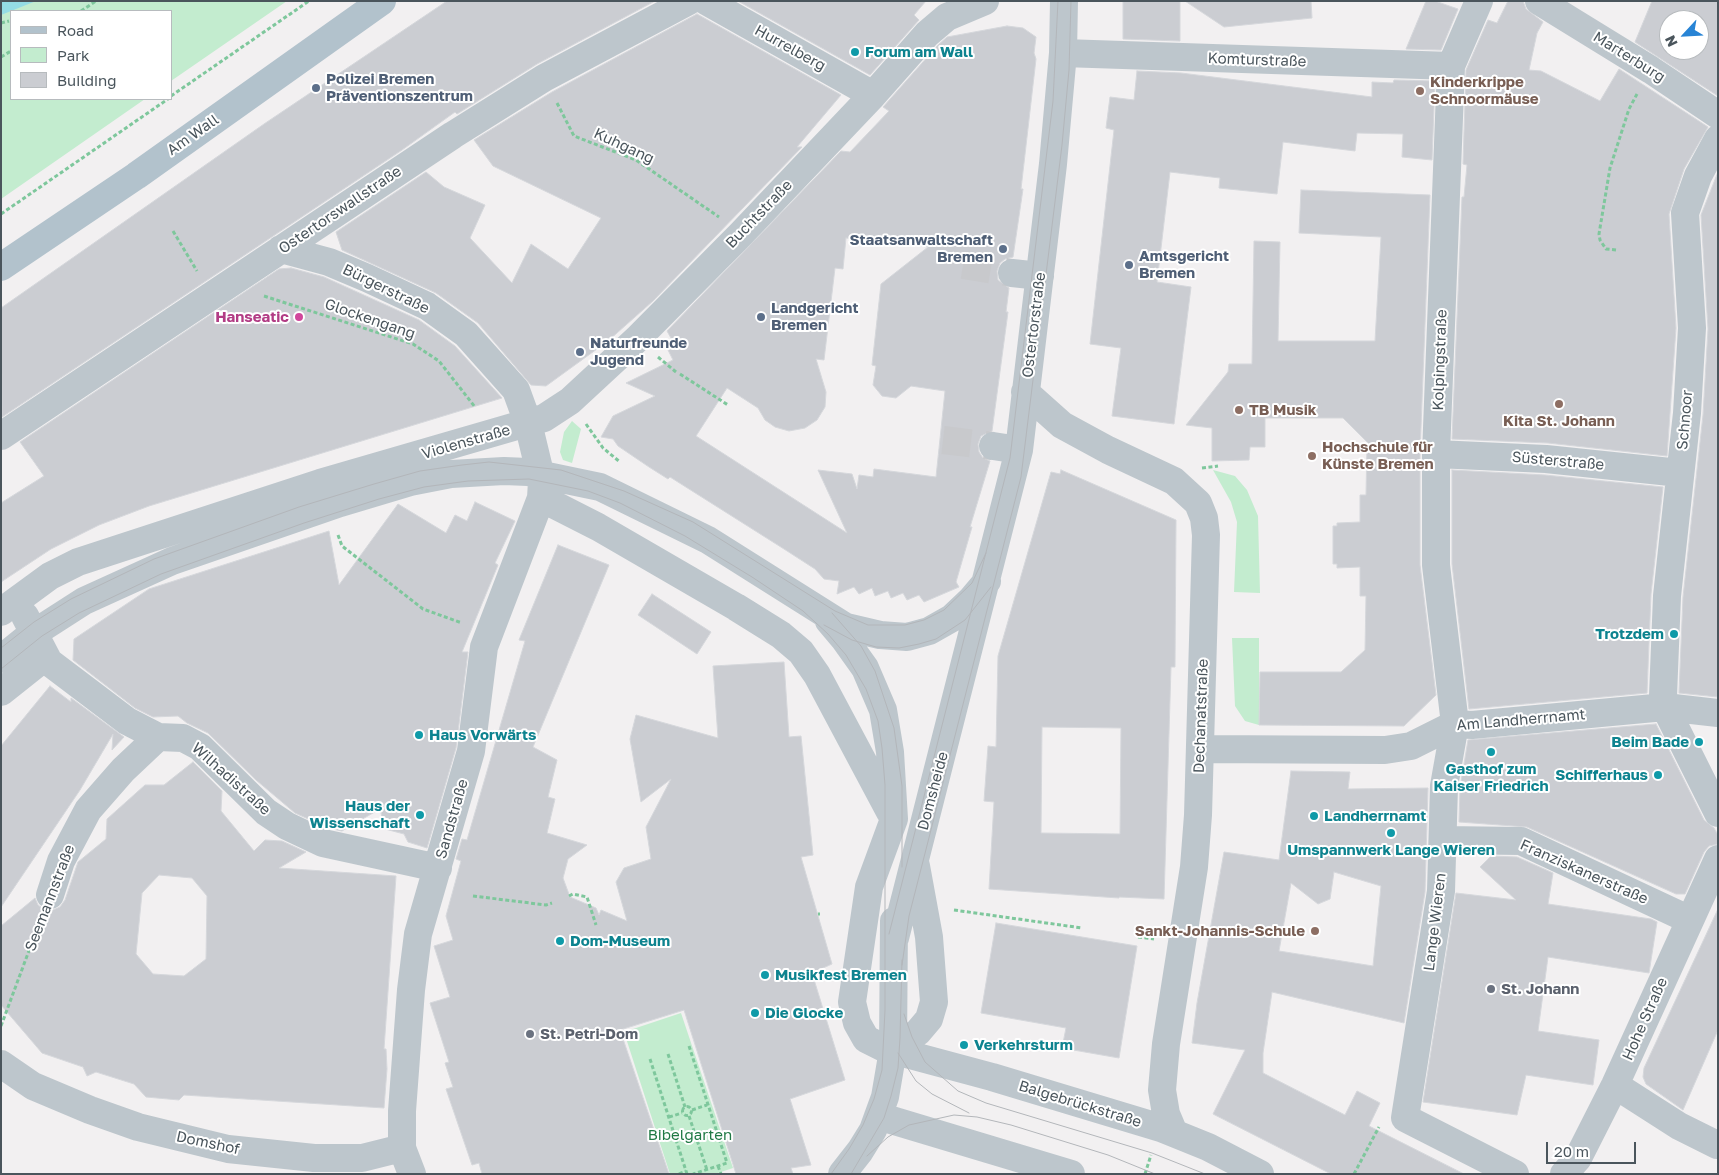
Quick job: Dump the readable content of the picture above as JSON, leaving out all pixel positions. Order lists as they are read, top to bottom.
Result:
{
  "streets": {
    "main road": ["Am Wall"],
    "street": [
      "Hurrelberg",
      "Marterburg",
      "Komturstraße",
      "Ostertorswallstraße",
      "Buchtstraße",
      "Bürgerstraße",
      "Ostertorstraße",
      "Kolpingstraße",
      "Schnoor",
      "Violenstraße",
      "Süsterstraße",
      "Dechanatstraße",
      "Am Landherrnamt",
      "Wilhadistraße",
      "Domsheide",
      "Sandstraße",
      "Franziskanerstraße",
      "Seemannstraße",
      "Lange Wieren",
      "Hohe Straße",
      "Balgebrückstraße",
      "Domshof"
    ],
    "path": ["Kuhgang", "Glockengang"]
  },
  "crossings": [
    ["Hurrelberg", "Buchtstraße"],
    ["Komturstraße", "Ostertorstraße"],
    ["Komturstraße", "Kolpingstraße"],
    ["Kuhgang", "Ostertorswallstraße"],
    ["Kuhgang", "Buchtstraße"],
    ["Ostertorswallstraße", "Bürgerstraße"],
    ["Ostertorswallstraße", "Glockengang"],
    ["Buchtstraße", "Bürgerstraße"],
    ["Buchtstraße", "Violenstraße"],
    ["Bürgerstraße", "Violenstraße"],
    ["Glockengang", "Violenstraße"],
    ["Ostertorstraße", "Dechanatstraße"],
    ["Ostertorstraße", "Domsheide"],
    ["Kolpingstraße", "Süsterstraße"],
    ["Kolpingstraße", "Am Landherrnamt"],
    ["Kolpingstraße", "Lange Wieren"],
    ["Schnoor", "Süsterstraße"],
    ["Schnoor", "Am Landherrnamt"],
    ["Violenstraße", "Wilhadistraße"],
    ["Violenstraße", "Domsheide"],
    ["Violenstraße", "Sandstraße"],
    ["Dechanatstraße", "Am Landherrnamt"],
    ["Dechanatstraße", "Balgebrückstraße"],
    ["Am Landherrnamt", "Lange Wieren"],
    ["Wilhadistraße", "Sandstraße"],
    ["Wilhadistraße", "Seemannstraße"],
    ["Domsheide", "Sandstraße"],
    ["Domsheide", "Balgebrückstraße"],
    ["Sandstraße", "Domshof"],
    ["Franziskanerstraße", "Lange Wieren"],
    ["Franziskanerstraße", "Hohe Straße"]
  ],
  "parks": ["Bibelgarten"],
  "places": [
    "Forum am Wall",
    "Polizei Bremen Präventionszentrum",
    "Kinderkrippe Schnoormäuse",
    "Staatsanwaltschaft Bremen",
    "Amtsgericht Bremen",
    "Hanseatic",
    "Landgericht Bremen",
    "Naturfreunde Jugend",
    "Kita St. Johann",
    "TB Musik",
    "Hochschule für Künste Bremen",
    "Trotzdem",
    "Haus Vorwärts",
    "Beim Bade",
    "Gasthof zum Kaiser Friedrich",
    "Schifferhaus",
    "Haus der Wissenschaft",
    "Landherrnamt",
    "Umspannwerk Lange Wieren",
    "Sankt-Johannis-Schule",
    "Dom-Museum",
    "Musikfest Bremen",
    "St. Johann",
    "Die Glocke",
    "St. Petri-Dom",
    "Verkehrsturm"
  ],
  "legend": ["Road", "Park", "Building"],
  "scale_bar": "20 m",
  "north": "bottom left"
}
